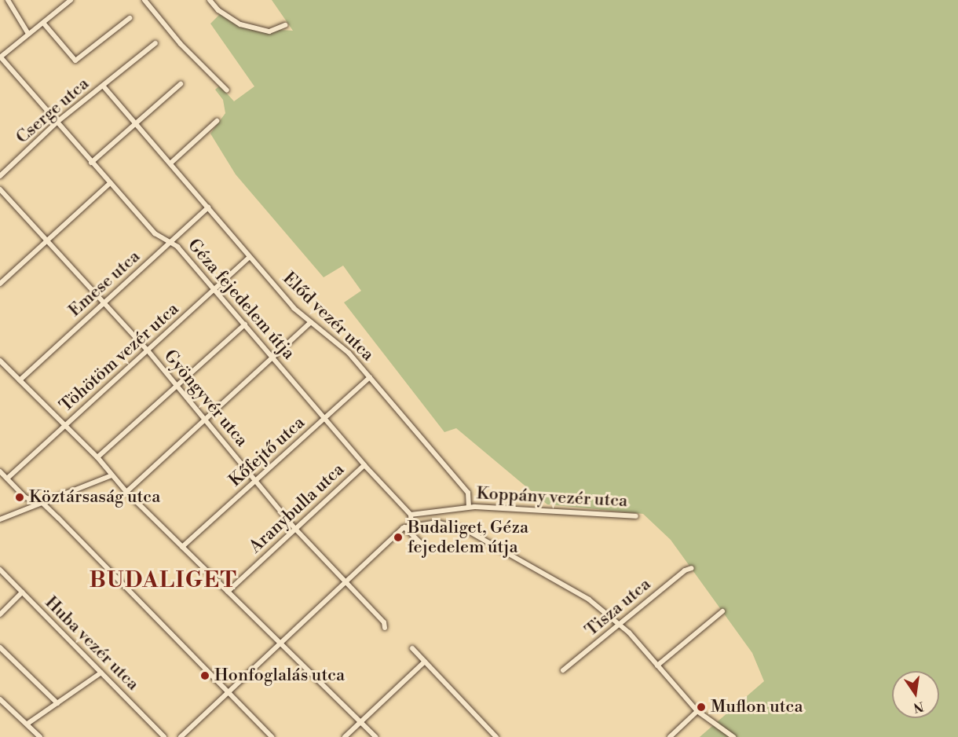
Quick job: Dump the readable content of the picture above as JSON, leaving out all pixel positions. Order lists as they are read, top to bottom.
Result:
{
  "streets": {
    "street": [
      "Cserge utca",
      "Emese utca",
      "Géza fejedelem útja",
      "Előd vezér utca",
      "Töhötöm vezér utca",
      "Gyöngyvér utca",
      "Kőfejtő utca",
      "Koppány vezér utca",
      "Aranybulla utca",
      "Tisza utca",
      "Huba vezér utca"
    ]
  },
  "crossings": [
    ["Cserge utca", "Géza fejedelem útja"],
    ["Cserge utca", "Előd vezér utca"],
    ["Emese utca", "Géza fejedelem útja"],
    ["Emese utca", "Előd vezér utca"],
    ["Emese utca", "Gyöngyvér utca"],
    ["Géza fejedelem útja", "Töhötöm vezér utca"],
    ["Géza fejedelem útja", "Kőfejtő utca"],
    ["Géza fejedelem útja", "Koppány vezér utca"],
    ["Géza fejedelem útja", "Aranybulla utca"],
    ["Előd vezér utca", "Töhötöm vezér utca"],
    ["Előd vezér utca", "Kőfejtő utca"],
    ["Előd vezér utca", "Koppány vezér utca"],
    ["Töhötöm vezér utca", "Gyöngyvér utca"],
    ["Gyöngyvér utca", "Kőfejtő utca"],
    ["Gyöngyvér utca", "Aranybulla utca"]
  ],
  "districts": ["BUDALIGET"],
  "places": [
    "Köztársaság utca",
    "Budaliget, Géza fejedelem útja",
    "Honfoglalás utca",
    "Muflon utca"
  ],
  "north": "bottom"
}
